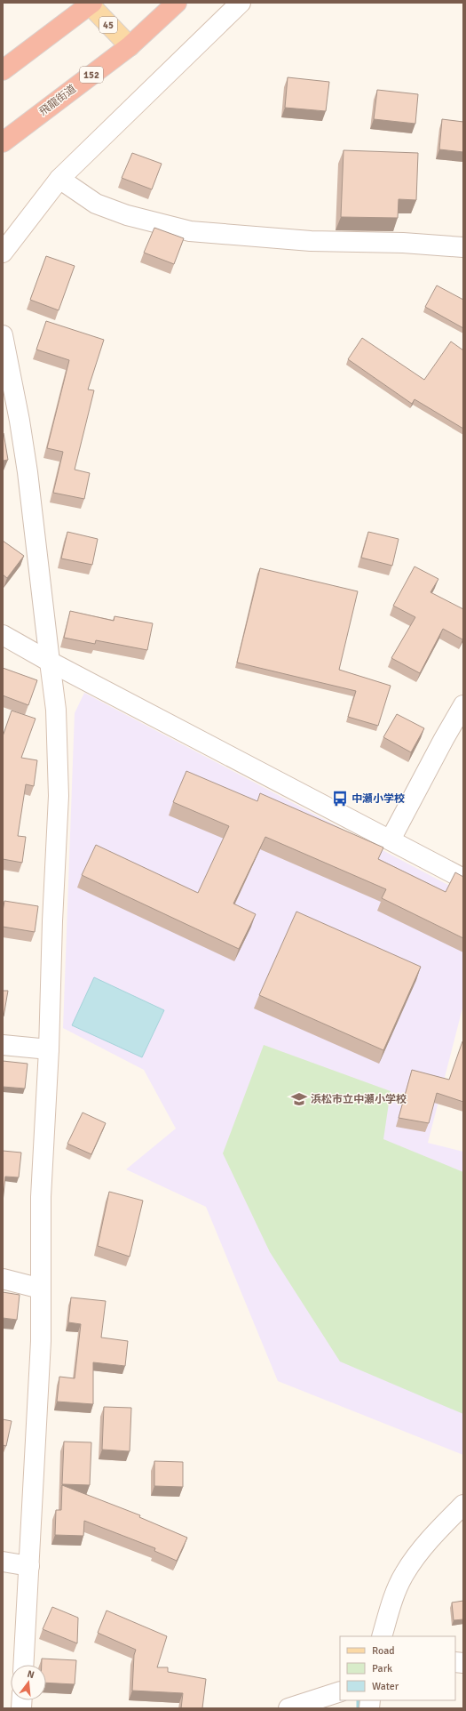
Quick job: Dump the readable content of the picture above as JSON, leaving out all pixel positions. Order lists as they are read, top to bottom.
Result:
{
  "streets": {
    "highway": ["152", "飛龍街道"],
    "main road": ["45"]
  },
  "crossings": [
    ["45", "飛龍街道"]
  ],
  "places": {
    "bus stop": ["中瀬小学校"],
    "school or university": ["浜松市立中瀬小学校"]
  },
  "legend": ["Road", "Park", "Water"],
  "north": "top"
}
